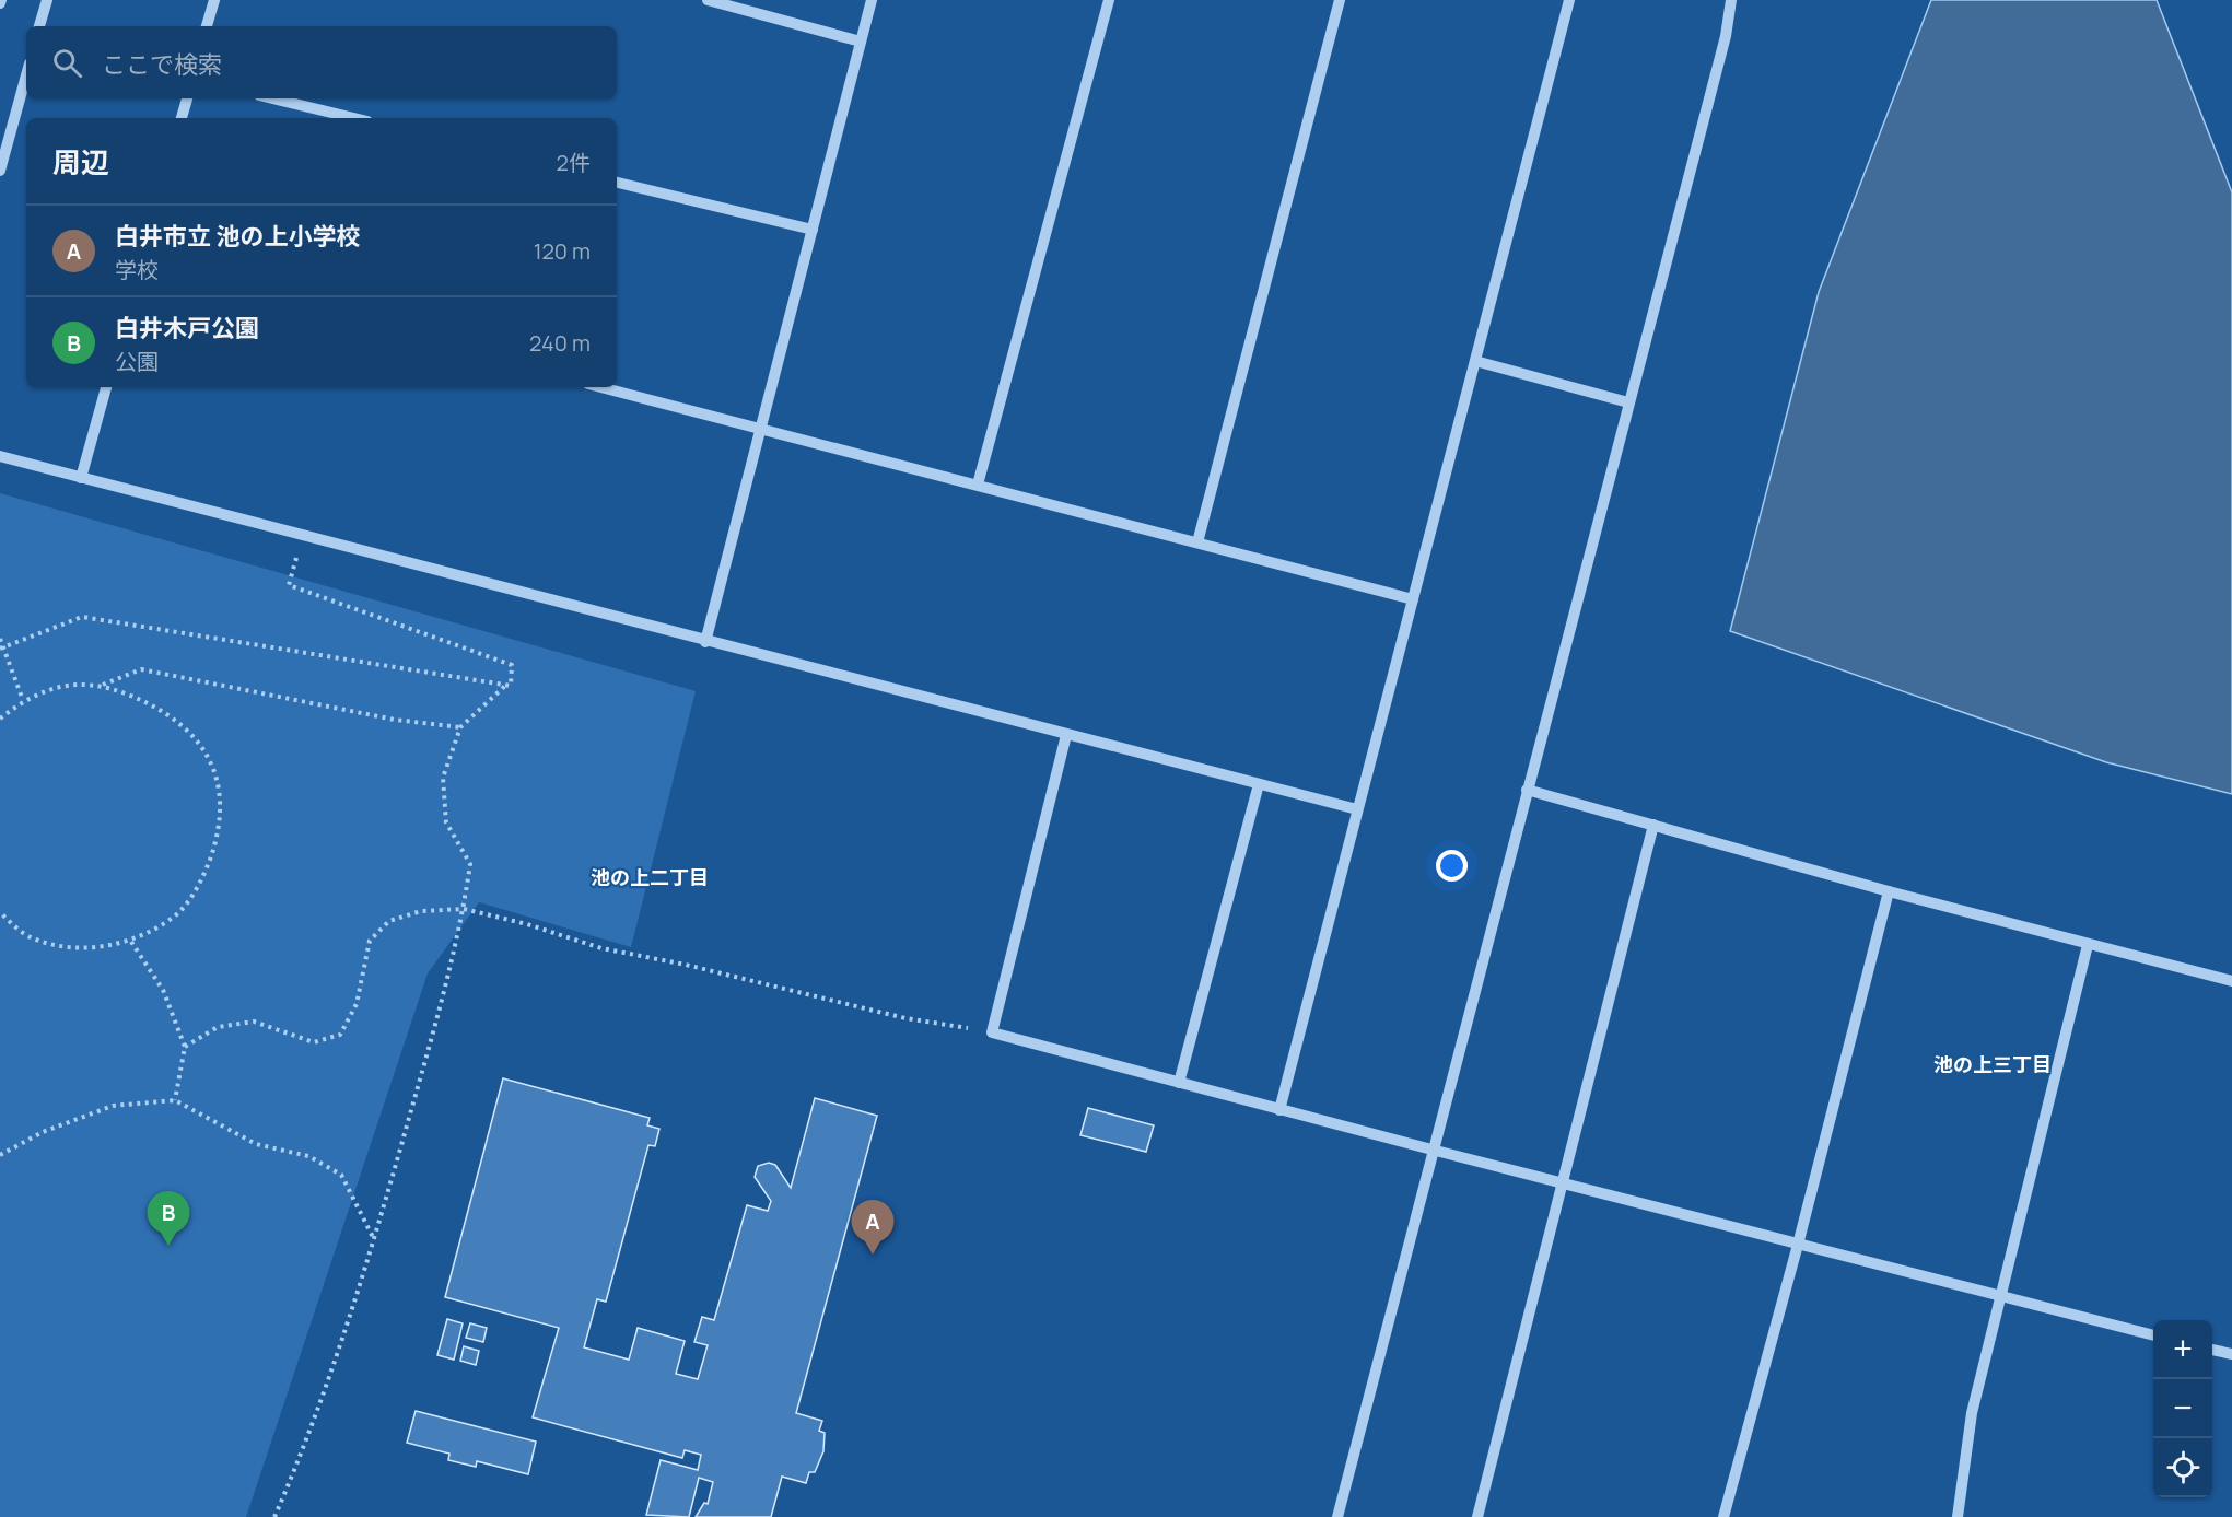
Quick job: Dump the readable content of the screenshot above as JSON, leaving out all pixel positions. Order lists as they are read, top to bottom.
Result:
{
  "districts": ["池の上二丁目", "池の上三丁目"],
  "page": {
    "search": "ここで検索",
    "heading": ["周辺", "2件"],
    "list": [
      {
        "mark": "A",
        "name": "白井市立 池の上小学校",
        "note": "学校",
        "value": "120 m"
      },
      {
        "mark": "B",
        "name": "白井木戸公園",
        "note": "公園",
        "value": "240 m"
      }
    ],
    "pins": ["B", "A"],
    "map_buttons": ["+", "−"]
  }
}
